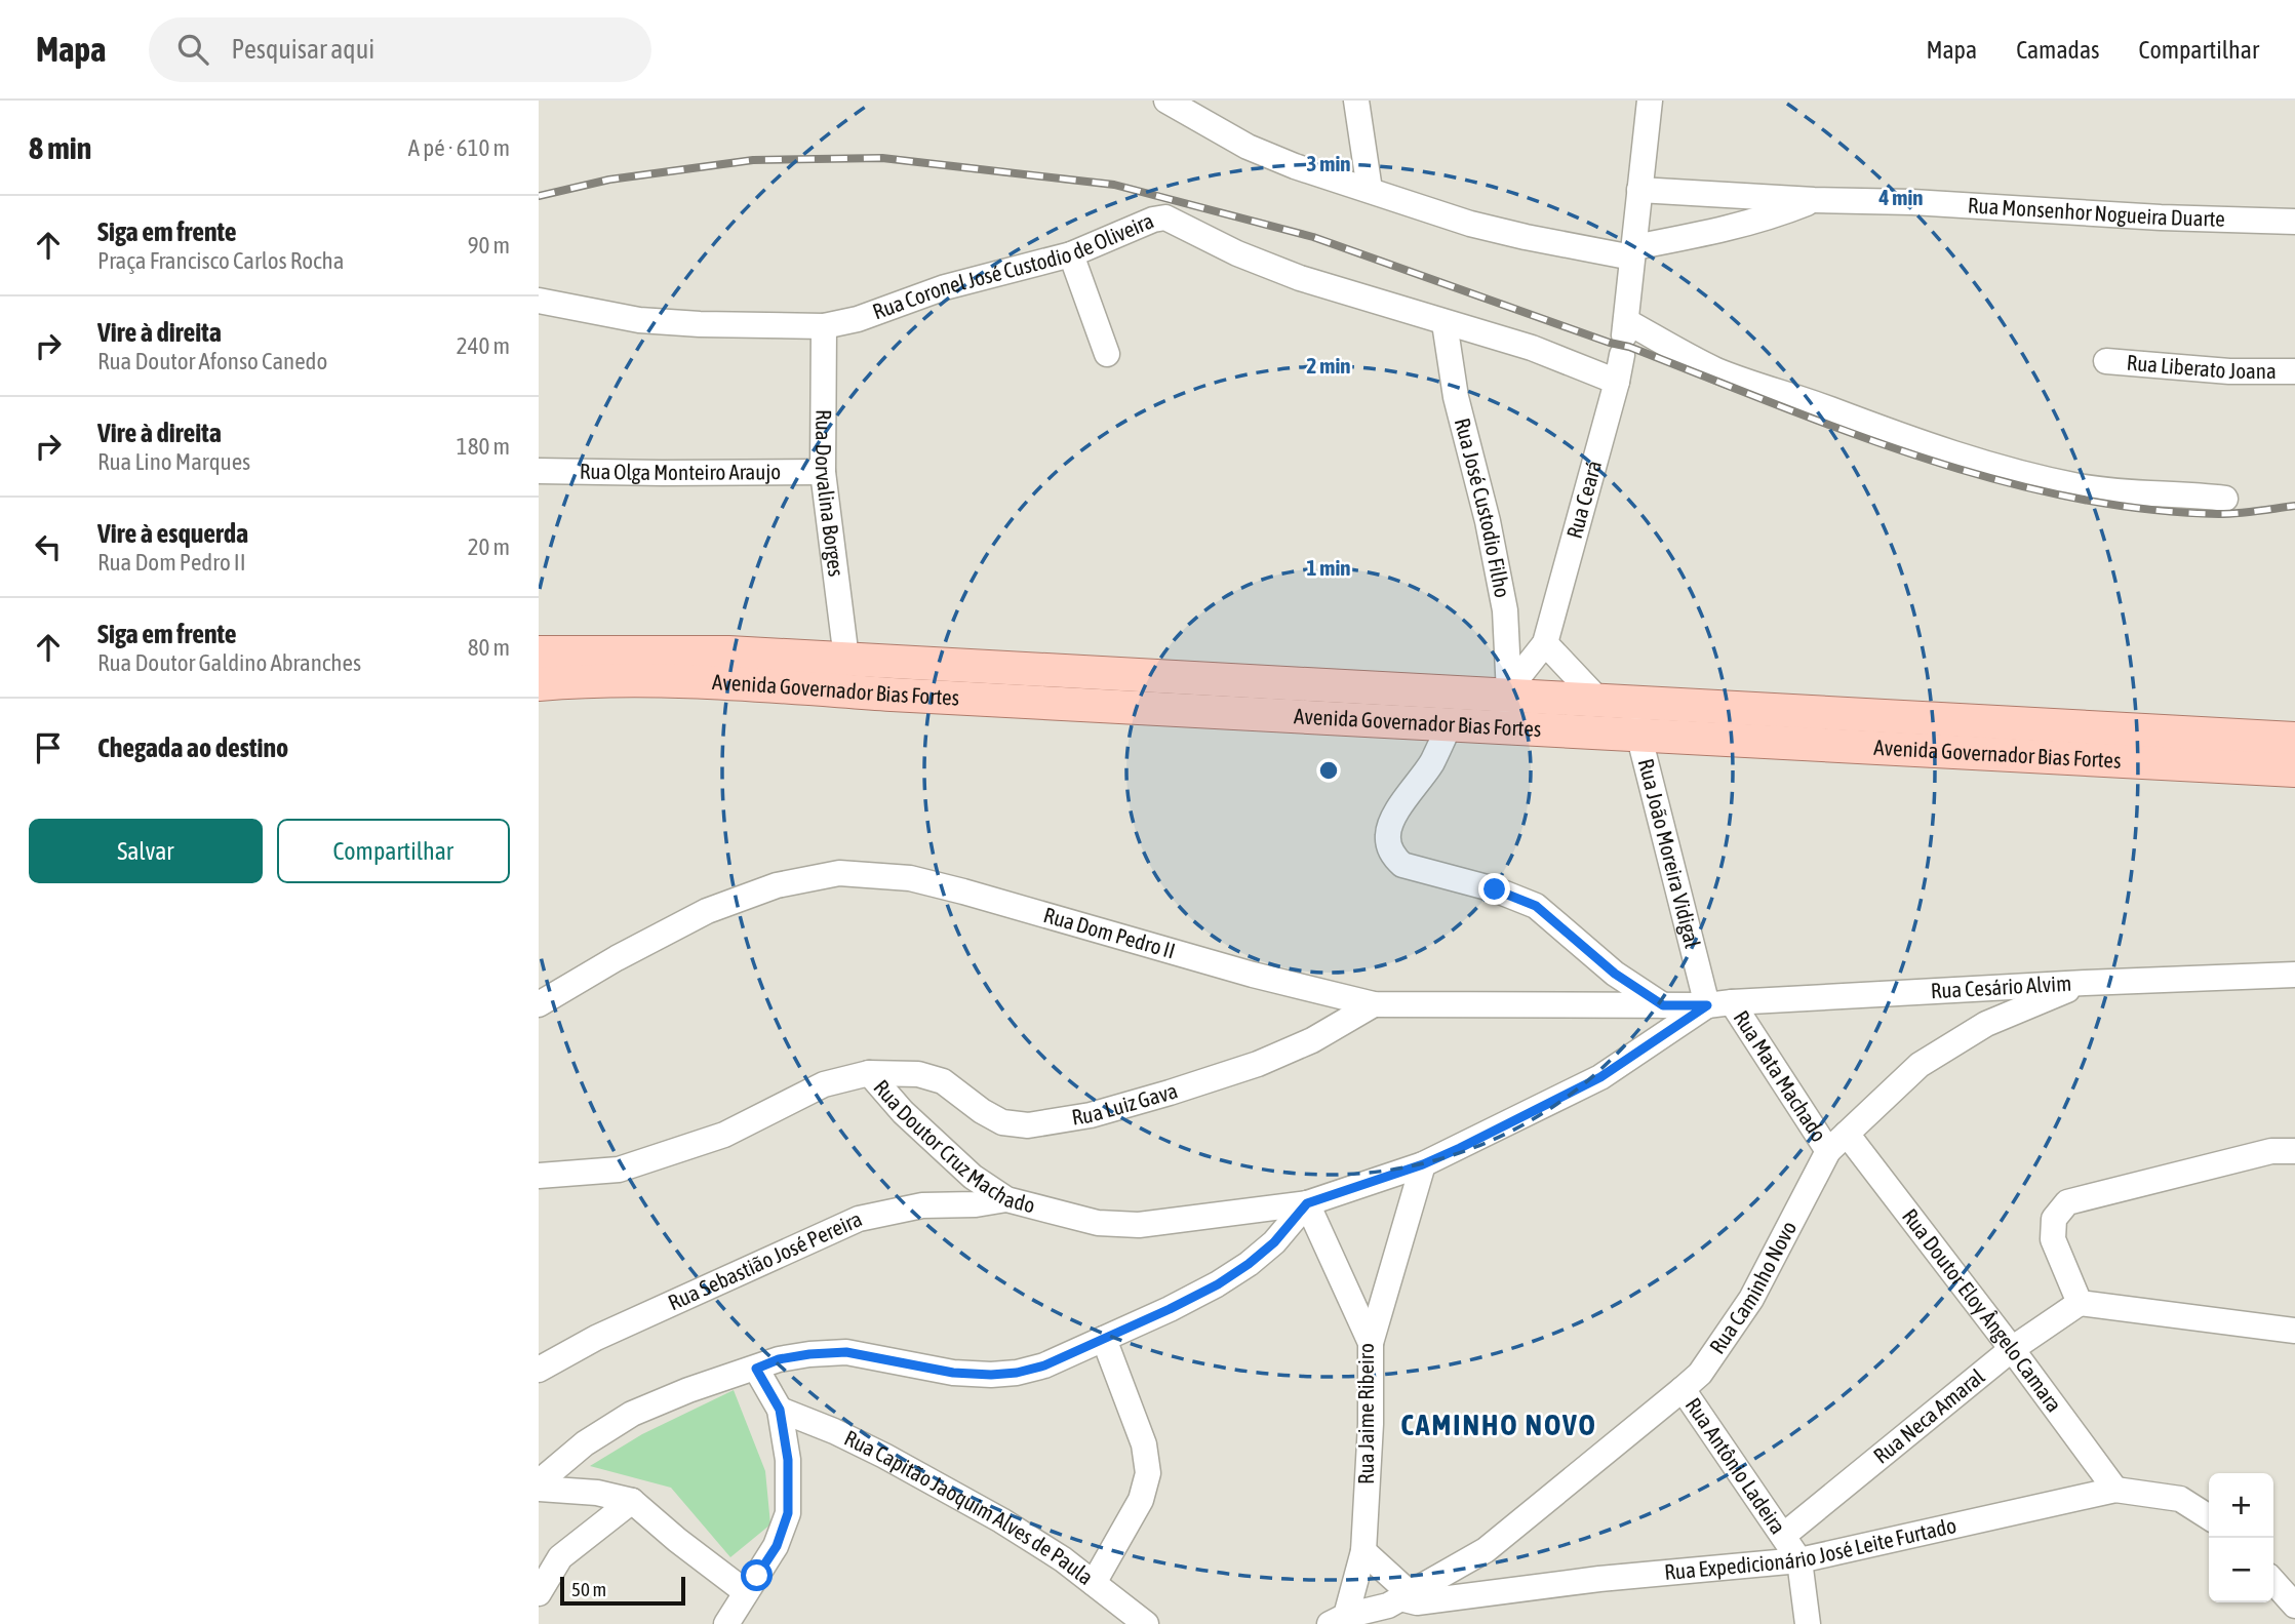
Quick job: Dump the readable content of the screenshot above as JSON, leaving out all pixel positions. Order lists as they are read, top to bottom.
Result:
{
  "streets": {
    "main road": ["Avenida Governador Bias Fortes"],
    "street": [
      "Rua Monsenhor Nogueira Duarte",
      "Rua Coronel José Custodio de Oliveira",
      "Rua Liberato Joana",
      "Rua Olga Monteiro Araujo",
      "Rua Dorvalina Borges",
      "Rua Ceará",
      "Rua José Custodio Filho",
      "Rua João Moreira Vidigal",
      "Rua Dom Pedro II",
      "Rua Cesário Alvim",
      "Rua Mata Machado",
      "Rua Luiz Gava",
      "Rua Doutor Cruz Machado",
      "Rua Sebastião José Pereira",
      "Rua Caminho Novo",
      "Rua Doutor Eloy Ângelo Camara",
      "Rua Jaime Ribeiro",
      "Rua Neca Amaral",
      "Rua Antônio Ladeira",
      "Rua Capitão Jaoquim Alves de Paula",
      "Rua Expedicionário José Leite Furtado"
    ]
  },
  "crossings": [
    ["Rua Monsenhor Nogueira Duarte", "Rua Ceará"],
    ["Rua Coronel José Custodio de Oliveira", "Rua Dorvalina Borges"],
    ["Rua Coronel José Custodio de Oliveira", "Rua Ceará"],
    ["Rua Coronel José Custodio de Oliveira", "Rua José Custodio Filho"],
    ["Rua Olga Monteiro Araujo", "Rua Dorvalina Borges"],
    ["Rua Dorvalina Borges", "Avenida Governador Bias Fortes"],
    ["Rua Ceará", "Rua José Custodio Filho"],
    ["Rua Ceará", "Avenida Governador Bias Fortes"],
    ["Rua José Custodio Filho", "Avenida Governador Bias Fortes"],
    ["Avenida Governador Bias Fortes", "Rua João Moreira Vidigal"],
    ["Rua João Moreira Vidigal", "Rua Dom Pedro II"],
    ["Rua João Moreira Vidigal", "Rua Cesário Alvim"],
    ["Rua João Moreira Vidigal", "Rua Mata Machado"],
    ["Rua João Moreira Vidigal", "Rua Doutor Cruz Machado"],
    ["Rua Dom Pedro II", "Rua Cesário Alvim"],
    ["Rua Dom Pedro II", "Rua Mata Machado"],
    ["Rua Dom Pedro II", "Rua Luiz Gava"],
    ["Rua Dom Pedro II", "Rua Doutor Cruz Machado"],
    ["Rua Cesário Alvim", "Rua Mata Machado"],
    ["Rua Cesário Alvim", "Rua Doutor Cruz Machado"],
    ["Rua Cesário Alvim", "Rua Caminho Novo"],
    ["Rua Mata Machado", "Rua Doutor Cruz Machado"],
    ["Rua Mata Machado", "Rua Caminho Novo"],
    ["Rua Mata Machado", "Rua Doutor Eloy Ângelo Camara"],
    ["Rua Luiz Gava", "Rua Doutor Cruz Machado"],
    ["Rua Doutor Cruz Machado", "Rua Sebastião José Pereira"],
    ["Rua Doutor Cruz Machado", "Rua Jaime Ribeiro"],
    ["Rua Caminho Novo", "Rua Doutor Eloy Ângelo Camara"],
    ["Rua Caminho Novo", "Rua Jaime Ribeiro"],
    ["Rua Caminho Novo", "Rua Antônio Ladeira"],
    ["Rua Caminho Novo", "Rua Expedicionário José Leite Furtado"],
    ["Rua Doutor Eloy Ângelo Camara", "Rua Neca Amaral"],
    ["Rua Doutor Eloy Ângelo Camara", "Rua Expedicionário José Leite Furtado"],
    ["Rua Neca Amaral", "Rua Antônio Ladeira"],
    ["Rua Antônio Ladeira", "Rua Expedicionário José Leite Furtado"]
  ],
  "districts": ["CAMINHO NOVO"],
  "scale_bar": "50 m",
  "page": {
    "header": "Mapa",
    "search": "Pesquisar aqui",
    "nav": ["Mapa", "Camadas", "Compartilhar"],
    "heading": ["8 min", "A pé · 610 m"],
    "list": [
      ["Siga em frente", "Praça Francisco Carlos Rocha", "90 m"],
      ["Vire à direita", "Rua Doutor Afonso Canedo", "240 m"],
      ["Vire à direita", "Rua Lino Marques", "180 m"],
      ["Vire à esquerda", "Rua Dom Pedro II", "20 m"],
      ["Siga em frente", "Rua Doutor Galdino Abranches", "80 m"],
      "Chegada ao destino"
    ],
    "buttons": ["Salvar", "Compartilhar"],
    "map_buttons": ["+", "−"],
    "scale": "50 m"
  },
  "rings": [
    "3 min",
    "4 min",
    "2 min",
    "1 min"
  ]
}
